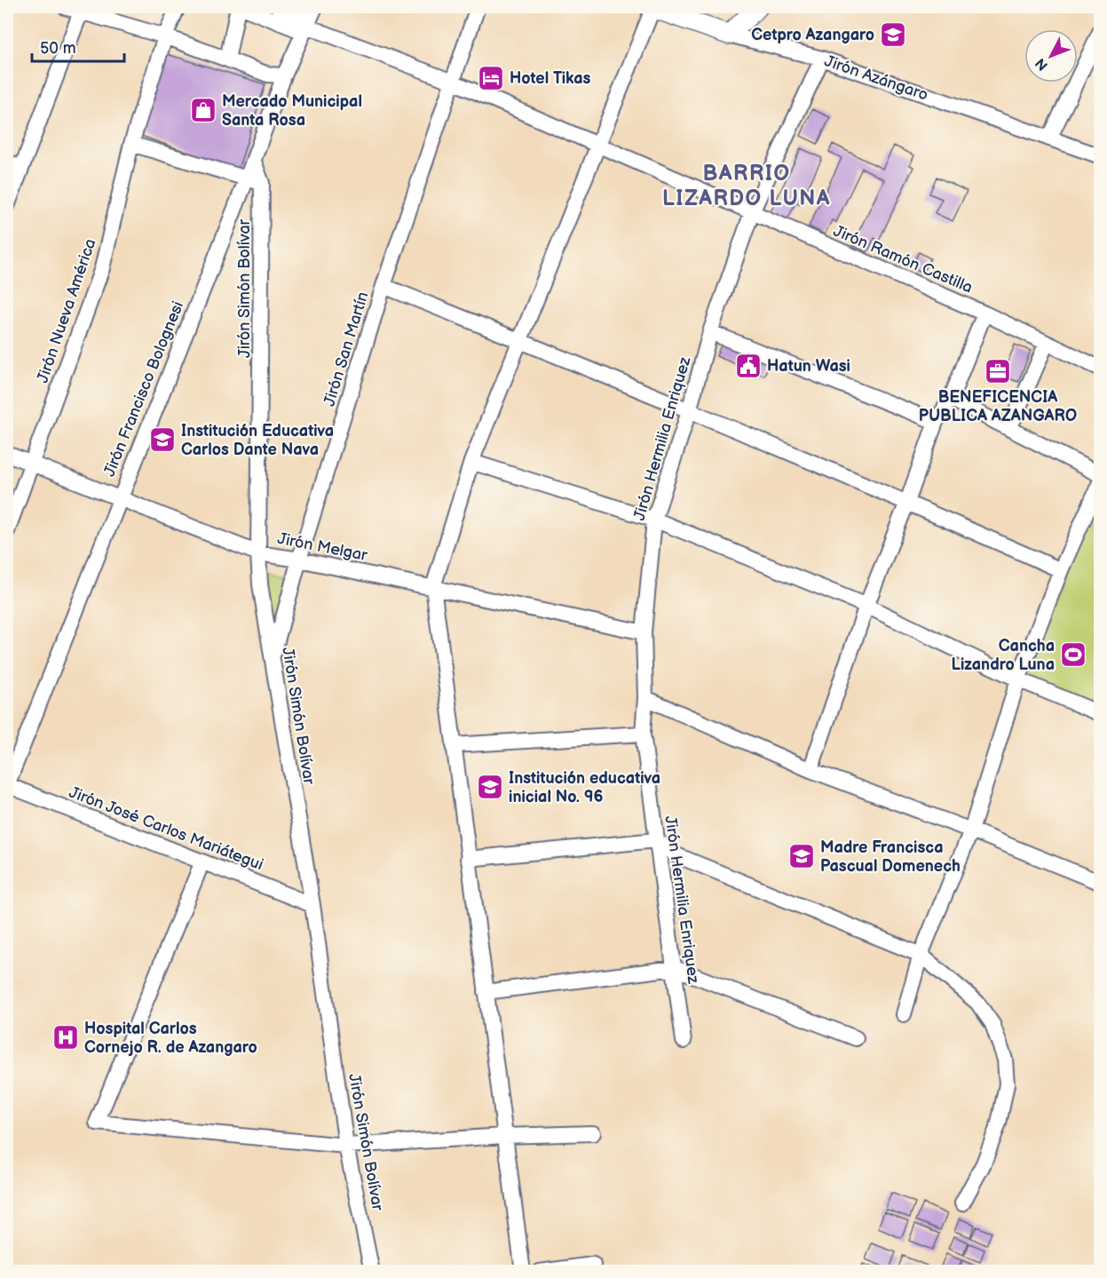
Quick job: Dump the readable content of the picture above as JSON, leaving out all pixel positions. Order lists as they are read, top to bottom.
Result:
{
  "streets": {
    "street": [
      "Jirón Azángaro",
      "Jirón Ramón Castilla",
      "Jirón Simón Bolívar",
      "Jirón Nueva América",
      "Jirón San Martín",
      "Jirón Francisco Bolognesi",
      "Jirón Hermilia Enriquez",
      "Jirón Melgar",
      "Jirón José Carlos Mariátegui"
    ]
  },
  "crossings": [
    ["Jirón Azángaro", "Jirón Hermilia Enriquez"],
    ["Jirón Ramón Castilla", "Jirón San Martín"],
    ["Jirón Ramón Castilla", "Jirón Francisco Bolognesi"],
    ["Jirón Ramón Castilla", "Jirón Hermilia Enriquez"],
    ["Jirón Simón Bolívar", "Jirón San Martín"],
    ["Jirón Simón Bolívar", "Jirón Francisco Bolognesi"],
    ["Jirón Simón Bolívar", "Jirón Melgar"],
    ["Jirón Simón Bolívar", "Jirón José Carlos Mariátegui"],
    ["Jirón Nueva América", "Jirón Melgar"],
    ["Jirón San Martín", "Jirón Melgar"],
    ["Jirón Francisco Bolognesi", "Jirón Melgar"],
    ["Jirón Francisco Bolognesi", "Jirón José Carlos Mariátegui"],
    ["Jirón Hermilia Enriquez", "Jirón Melgar"]
  ],
  "districts": ["BARRIO LIZARDO LUNA"],
  "places": {
    "school or university": [
      "Cetpro Azangaro",
      "Institución Educativa Carlos Dante Nava",
      "Institución educativa inicial No. 96",
      "Madre Francisca Pascual Domenech"
    ],
    "hotel": ["Hotel Tikas"],
    "shop": ["Mercado Municipal Santa Rosa"],
    "public building": ["Hatun Wasi"],
    "office": ["BENEFICENCIA PUBLICA AZANGARO"],
    "sports": ["Cancha Lizandro Luna"],
    "hospital": ["Hospital Carlos Cornejo R. de Azangaro"]
  },
  "scale_bar": "50 m",
  "north": "bottom left"
}
